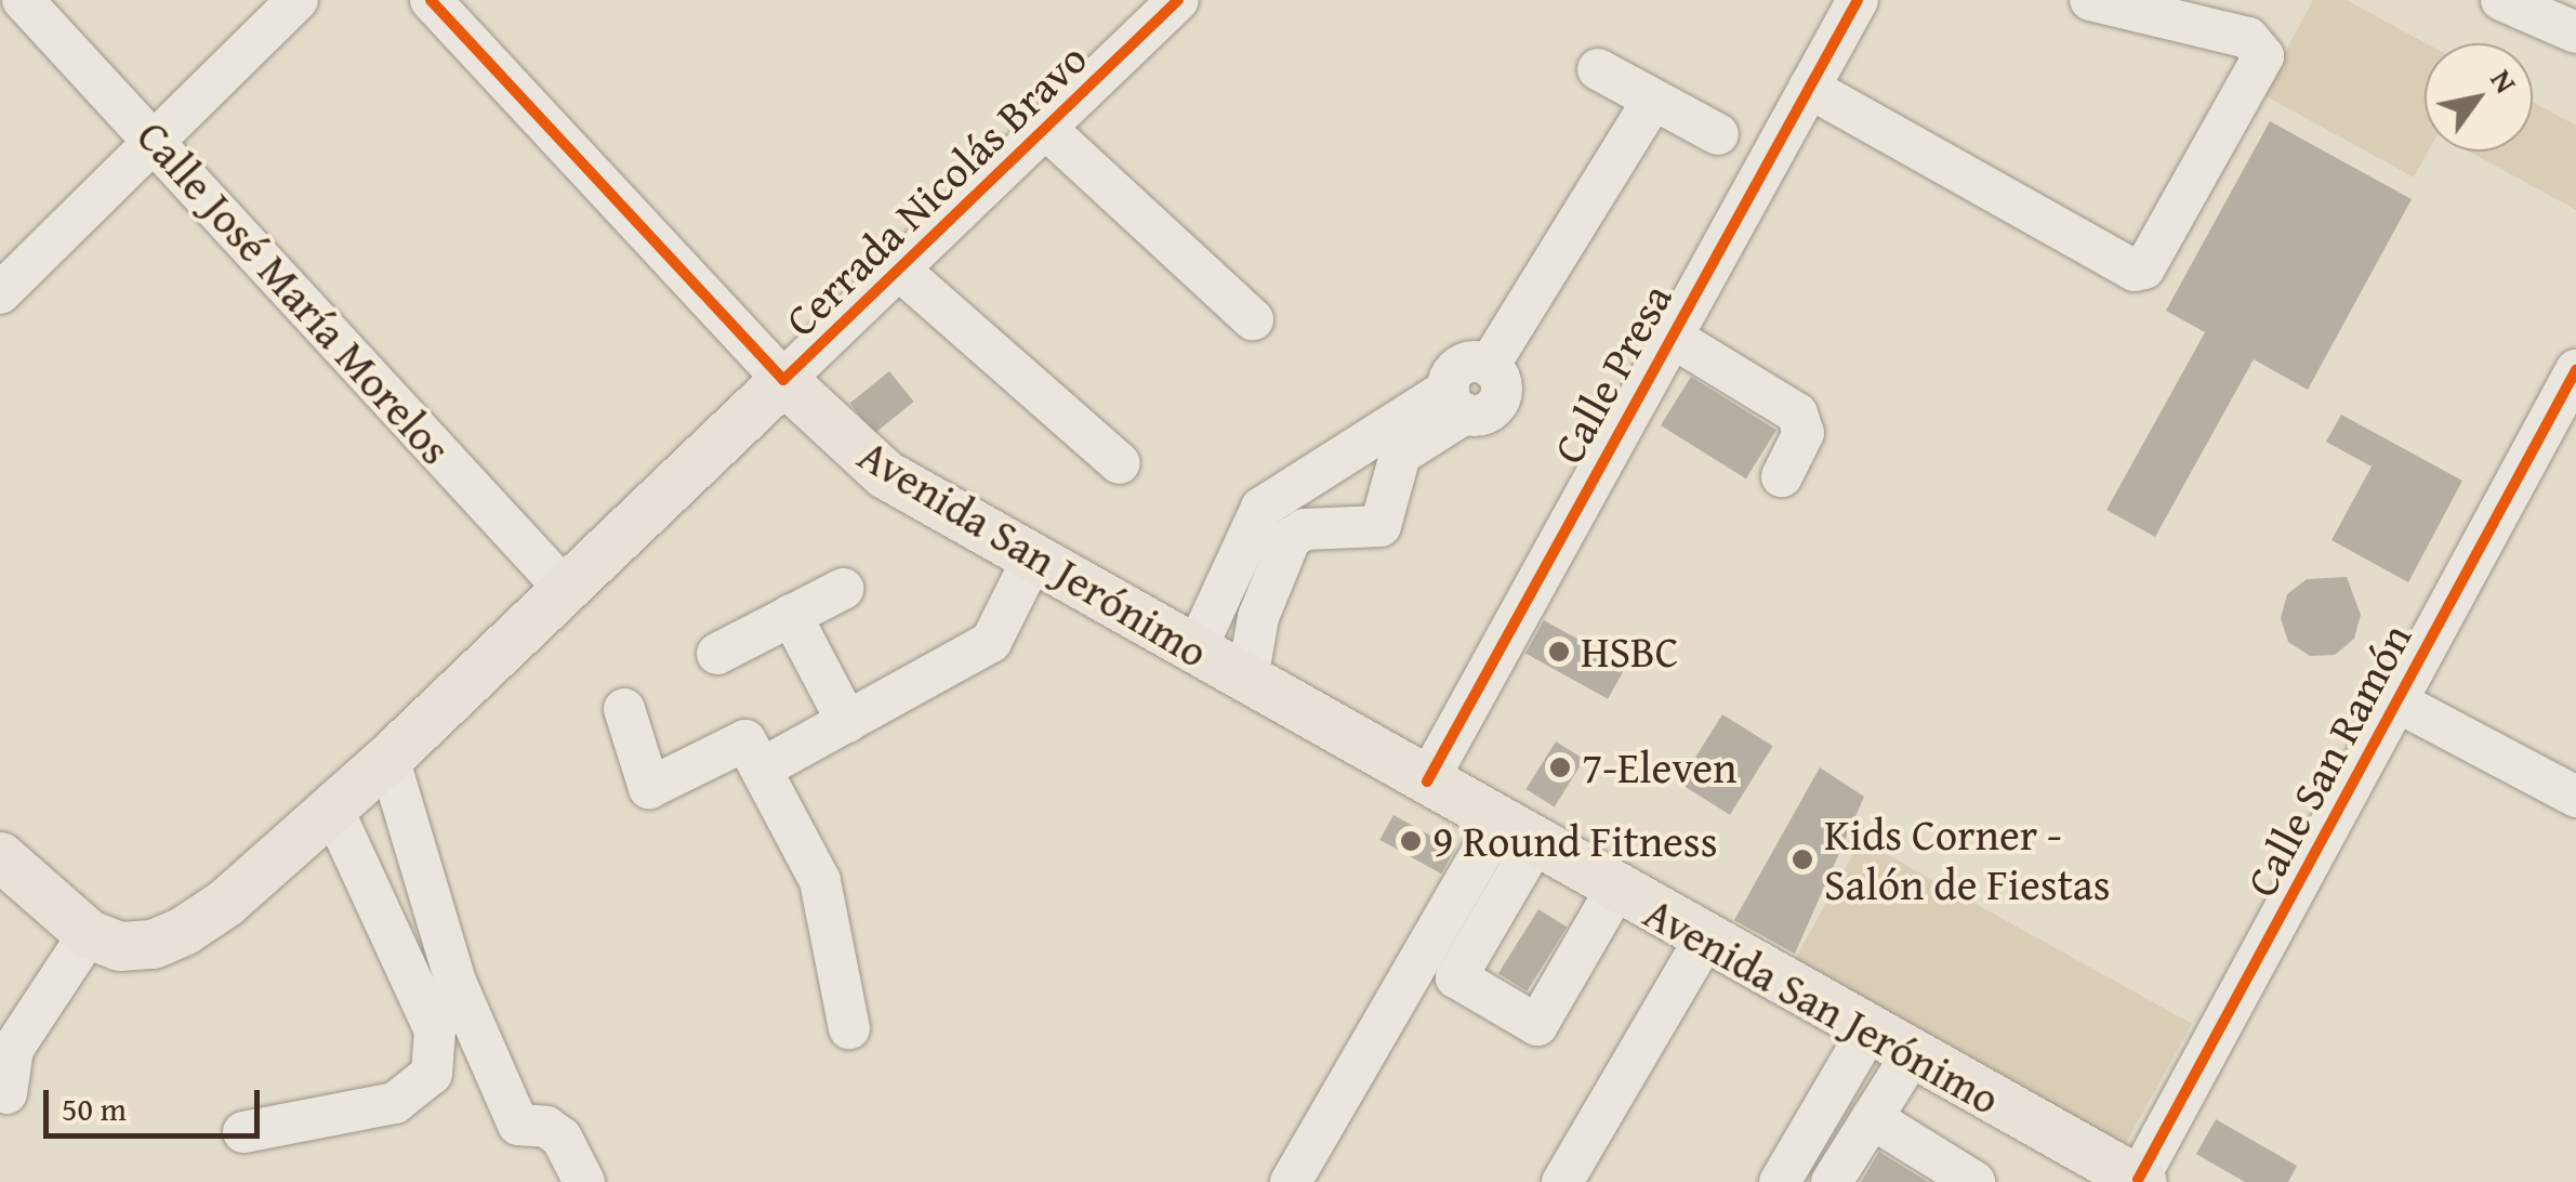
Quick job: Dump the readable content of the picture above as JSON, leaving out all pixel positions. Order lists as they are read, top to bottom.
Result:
{
  "streets": {
    "main road": ["Avenida San Jerónimo"],
    "street": [
      "Cerrada Nicolás Bravo",
      "Calle José María Morelos",
      "Calle Presa",
      "Calle San Ramón"
    ]
  },
  "crossings": [
    ["Cerrada Nicolás Bravo", "Avenida San Jerónimo"],
    ["Calle Presa", "Avenida San Jerónimo"],
    ["Avenida San Jerónimo", "Calle San Ramón"]
  ],
  "places": [
    "HSBC",
    "7-Eleven",
    "9 Round Fitness",
    "Kids Corner - Salón de Fiestas"
  ],
  "scale_bar": "50 m",
  "north": "top right"
}
